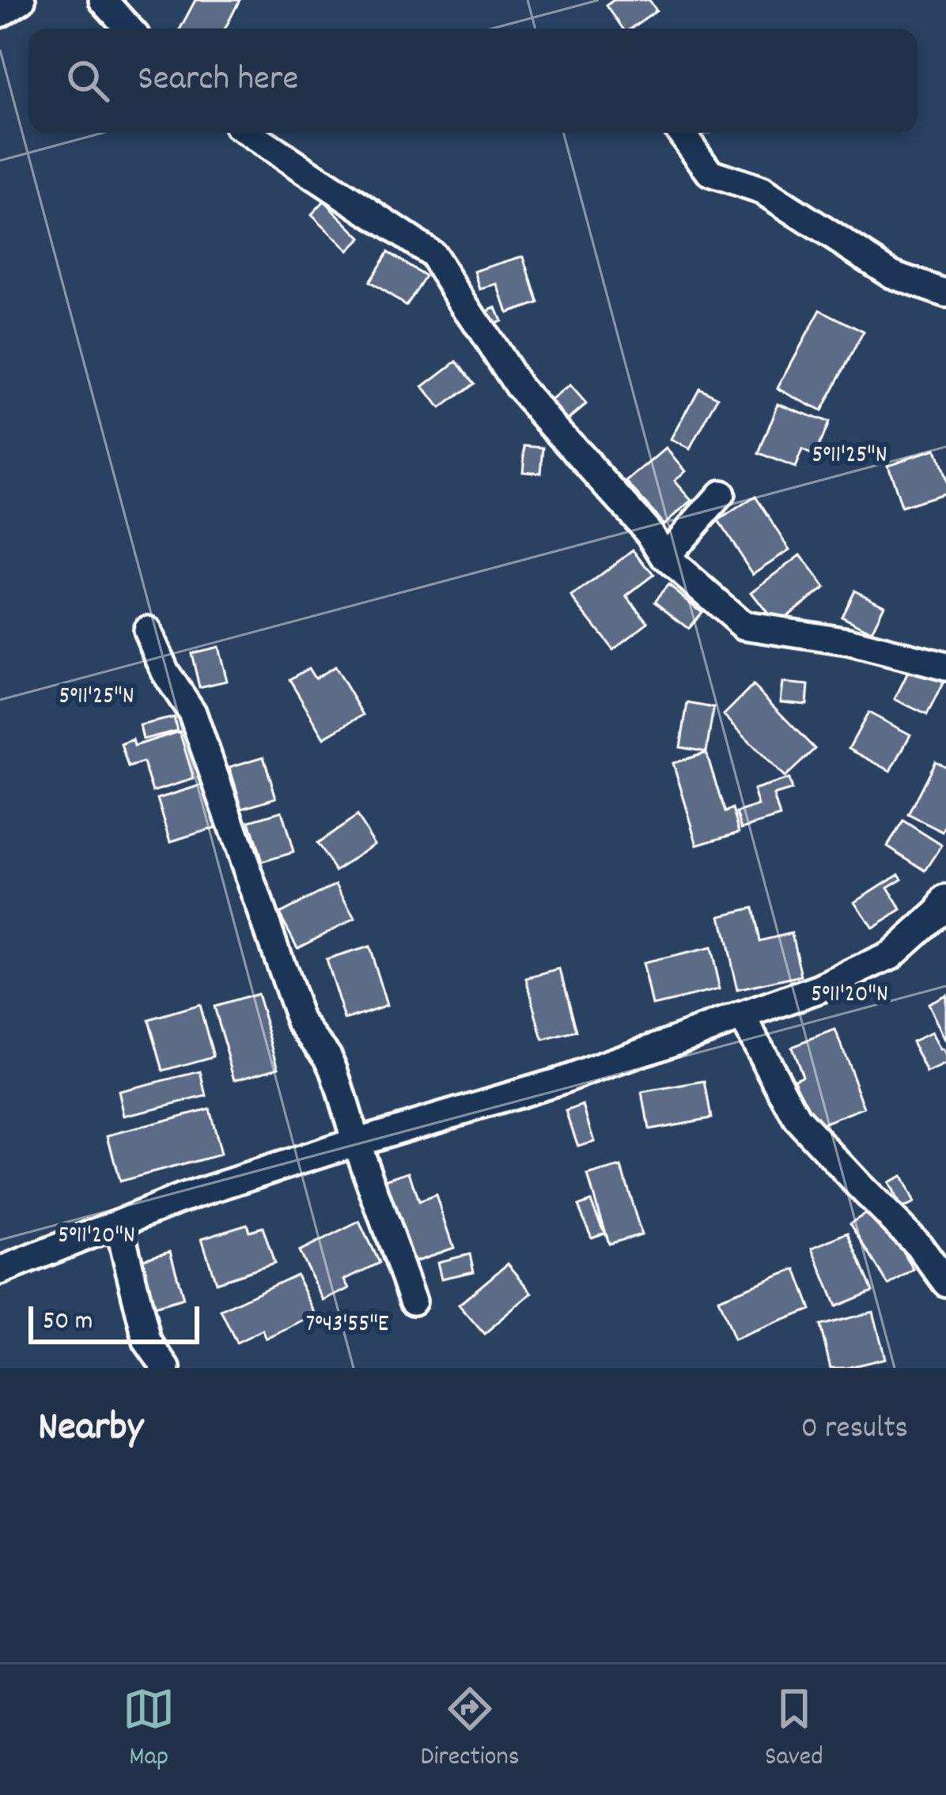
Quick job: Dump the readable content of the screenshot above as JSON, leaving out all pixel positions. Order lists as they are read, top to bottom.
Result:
{
  "scale_bar": "50 m",
  "page": {
    "search": "Search here",
    "scale": "50 m",
    "heading": ["Nearby", "0 results"],
    "nav": ["Map", "Directions", "Saved"]
  },
  "coordinates": ["5°11'25\"N", "5°11'20\"N", "7°43'55\"E"]
}
